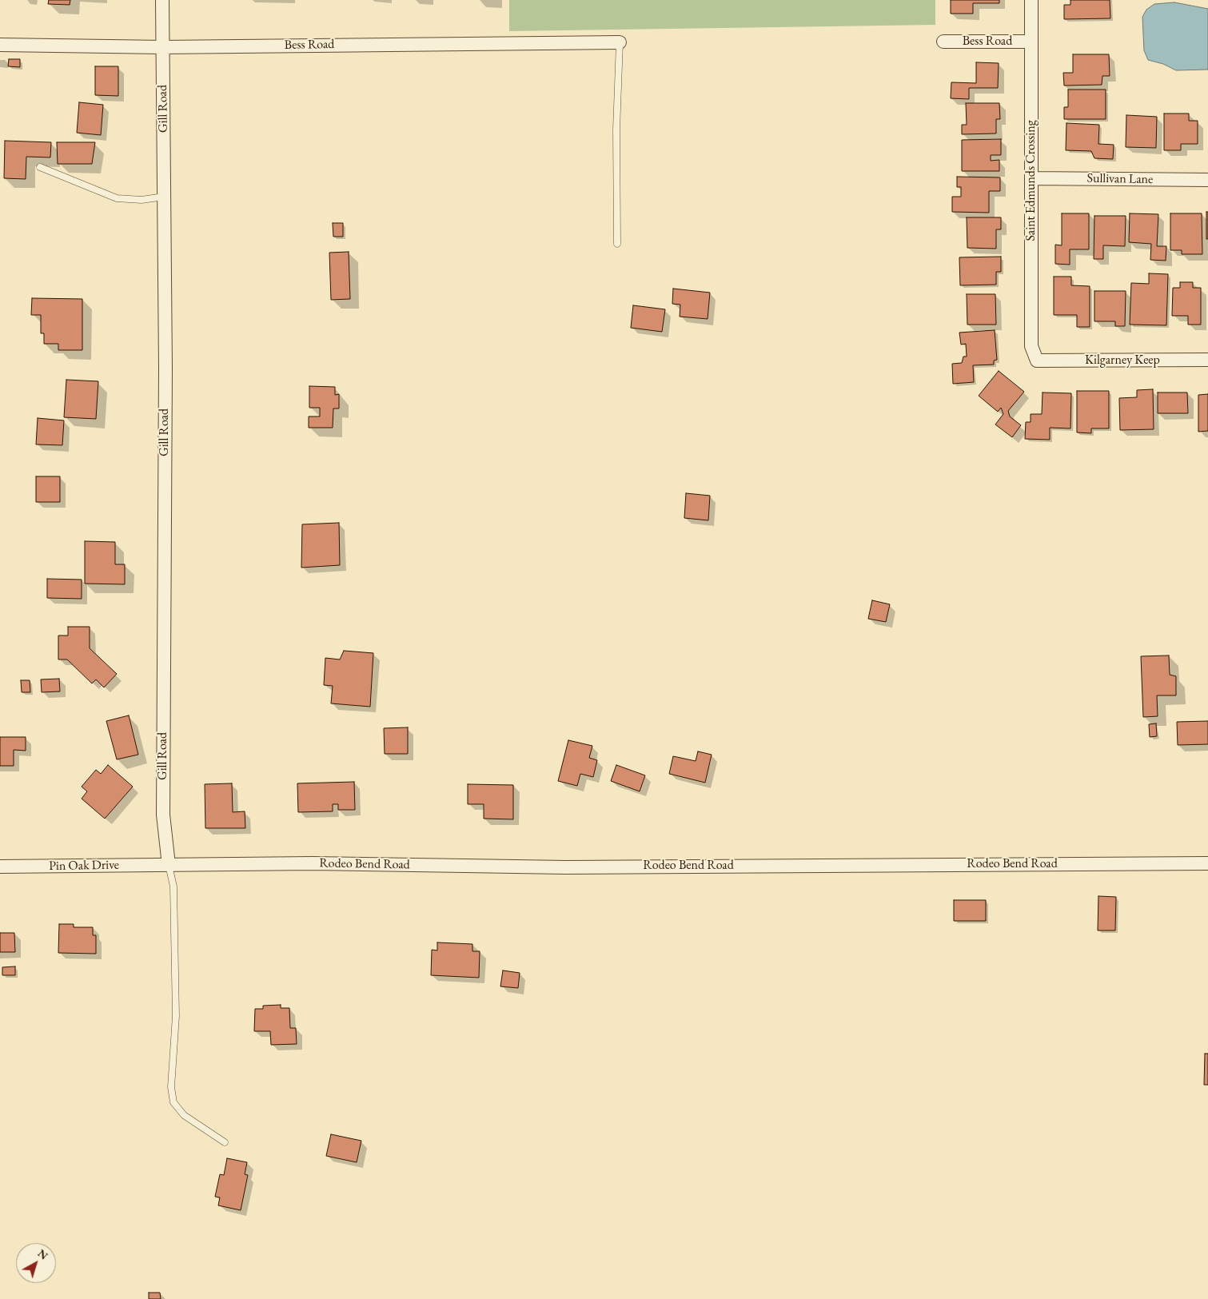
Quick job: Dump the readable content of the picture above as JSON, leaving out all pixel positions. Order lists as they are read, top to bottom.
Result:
{
  "streets": {
    "street": [
      "Bess Road",
      "Gill Road",
      "Sullivan Lane",
      "Saint Edmunds Crossing",
      "Kilgarney Keep",
      "Rodeo Bend Road",
      "Pin Oak Drive"
    ]
  },
  "crossings": [
    ["Bess Road", "Gill Road"],
    ["Bess Road", "Saint Edmunds Crossing"],
    ["Gill Road", "Rodeo Bend Road"],
    ["Gill Road", "Pin Oak Drive"],
    ["Sullivan Lane", "Saint Edmunds Crossing"],
    ["Saint Edmunds Crossing", "Kilgarney Keep"],
    ["Rodeo Bend Road", "Pin Oak Drive"]
  ],
  "north": "top right"
}
